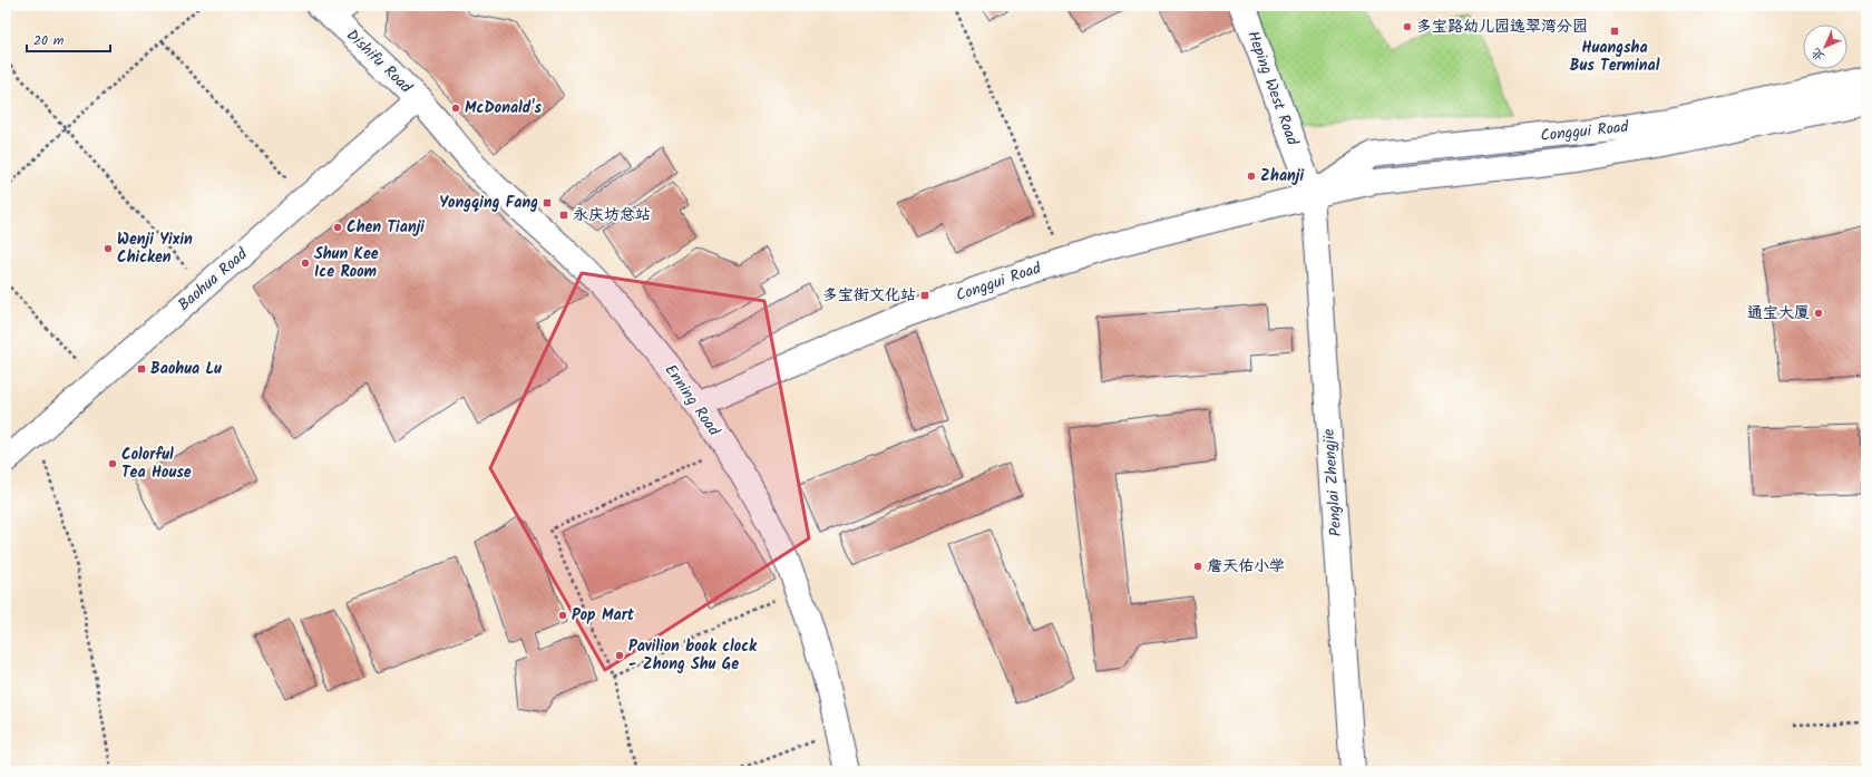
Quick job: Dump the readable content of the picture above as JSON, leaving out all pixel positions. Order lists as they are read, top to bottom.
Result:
{
  "streets": {
    "street": [
      "Dishifu Road",
      "Heping West Road",
      "Conggui Road",
      "Baohua Road",
      "Enning Road",
      "Penglai Zhengjie"
    ]
  },
  "crossings": [
    ["Dishifu Road", "Baohua Road"],
    ["Dishifu Road", "Enning Road"],
    ["Heping West Road", "Conggui Road"],
    ["Heping West Road", "Penglai Zhengjie"],
    ["Conggui Road", "Enning Road"],
    ["Conggui Road", "Penglai Zhengjie"],
    ["Baohua Road", "Enning Road"]
  ],
  "places": {
    "other": [
      "多宝路幼儿园逸翠湾分园",
      "McDonald's",
      "Zhanji",
      "Chen Tianji",
      "Wenji Yixin Chicken",
      "Shun Kee Ice Room",
      "通宝大厦",
      "Colorful Tea House",
      "詹天佑小学",
      "Pop Mart",
      "Pavilion book clock - Zhong Shu Ge"
    ],
    "transit": [
      "Huangsha Bus Terminal",
      "Yongqing Fang",
      "永庆坊总站",
      "多宝街文化站",
      "Baohua Lu"
    ]
  },
  "scale_bar": "20 m",
  "north": "bottom left"
}
